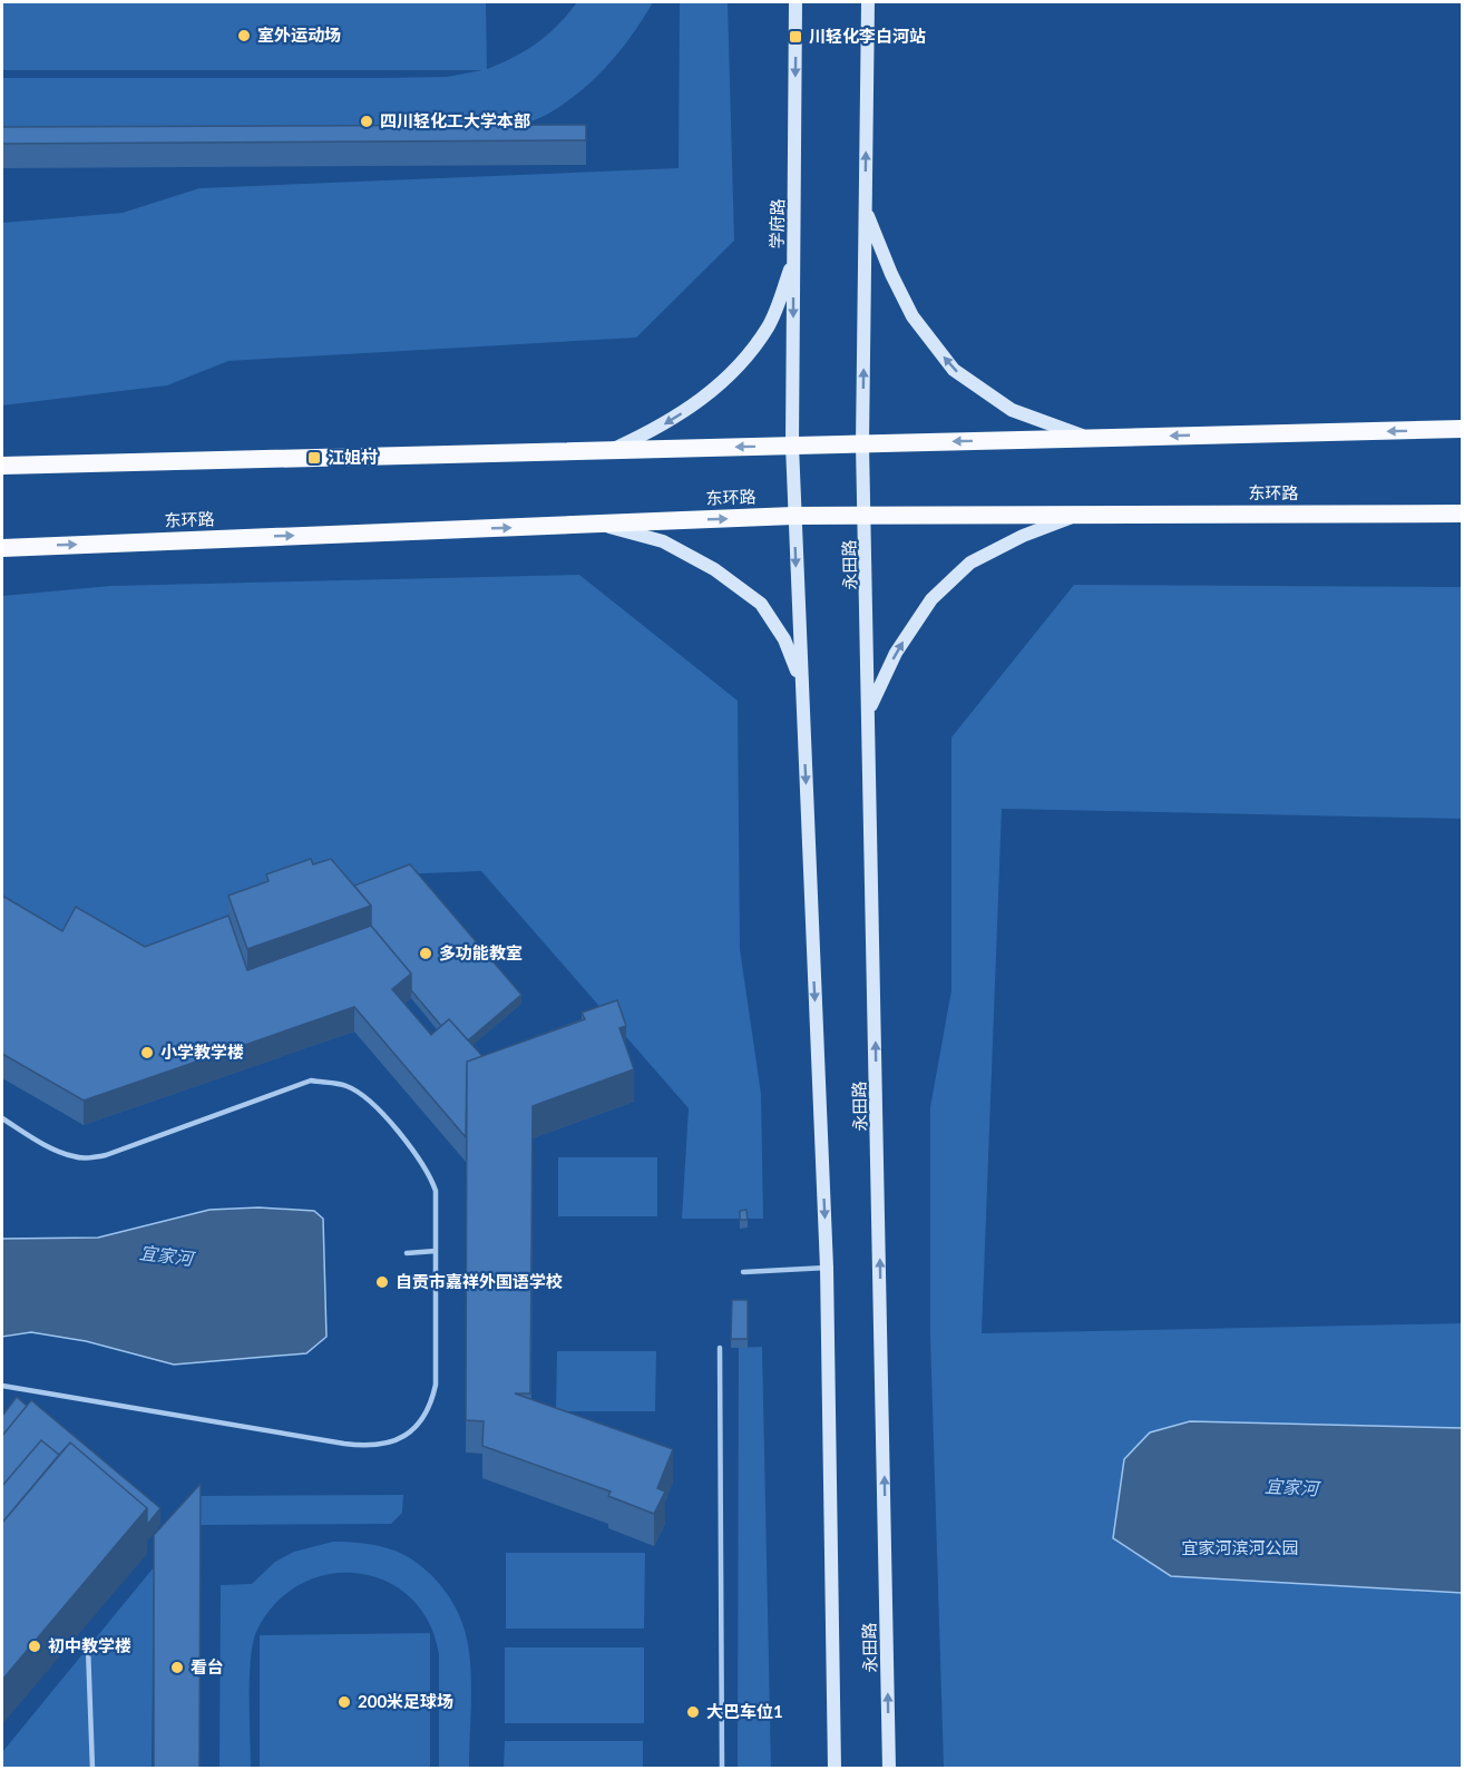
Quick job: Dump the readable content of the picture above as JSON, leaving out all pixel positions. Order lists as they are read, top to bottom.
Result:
{
  "streets": {
    "highway": ["东环路"],
    "main road": ["学府路", "永田路"]
  },
  "crossings": [
    ["东环路", "永田路"]
  ],
  "water": ["宜家河"],
  "parks": ["宜家河滨河公园"],
  "places": {
    "other": [
      "室外运动场",
      "四川轻化工大学本部",
      "多功能教室",
      "小学教学楼",
      "自贡市嘉祥外国语学校",
      "初中教学楼",
      "看台",
      "200米足球场",
      "大巴车位1"
    ],
    "transit": ["川轻化李白河站", "江姐村"]
  }
}
